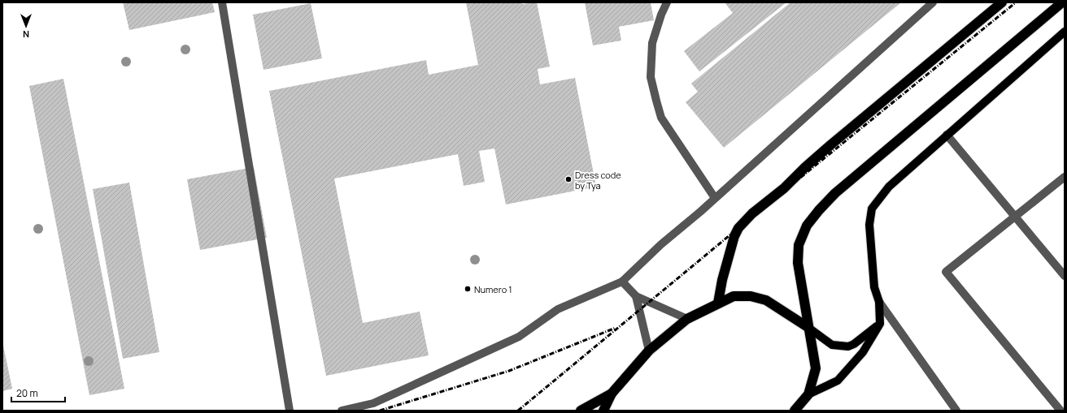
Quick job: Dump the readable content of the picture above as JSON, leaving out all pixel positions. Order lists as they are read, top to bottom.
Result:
{
  "places": ["Dress code by Tya", "Numero 1"],
  "scale_bar": "20 m",
  "north": "bottom"
}
